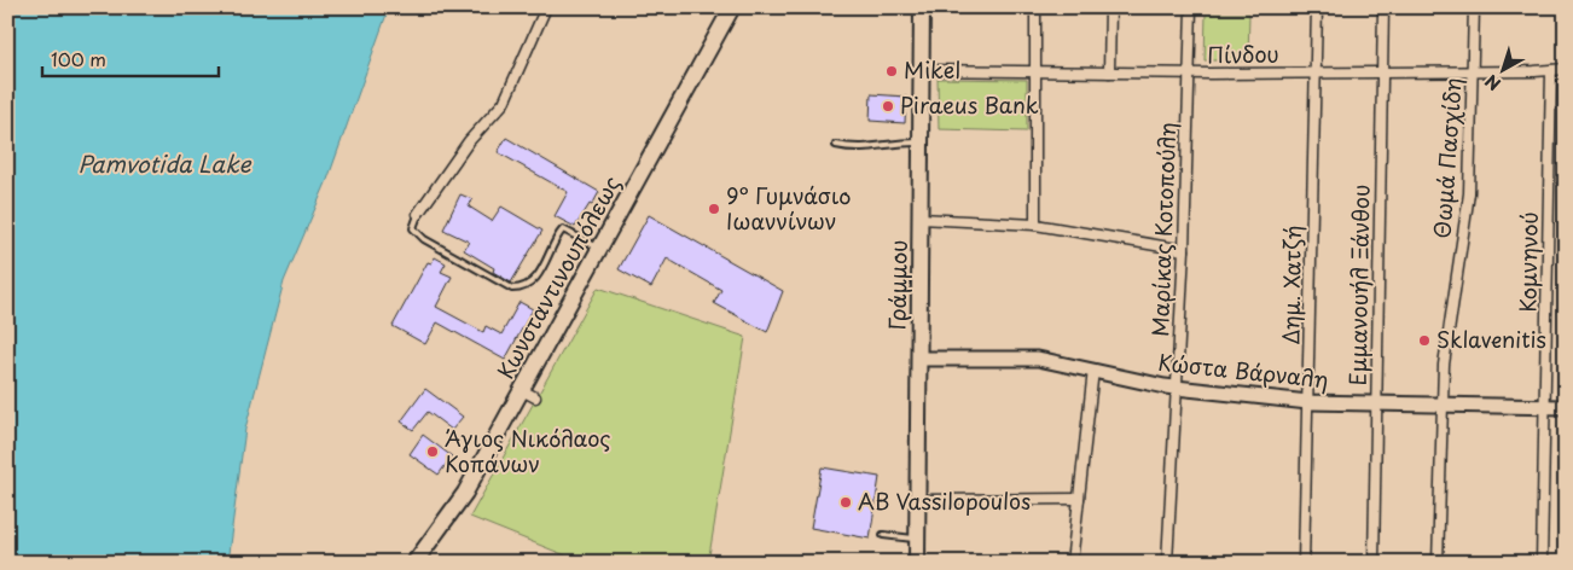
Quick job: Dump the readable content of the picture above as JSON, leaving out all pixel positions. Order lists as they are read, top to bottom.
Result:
{
  "streets": {
    "main road": ["Κωνσταντινουπόλεως", "Γράμμου"],
    "street": [
      "Πίνδου",
      "Θωμά Πασχίδη",
      "Μαρίκας Κοτοπούλη",
      "Κομνηνού",
      "Δημ. Χατζή",
      "Εμμανουήλ Ξάνθου",
      "Κώστα Βάρναλη"
    ]
  },
  "crossings": [
    ["Πίνδου", "Θωμά Πασχίδη"],
    ["Πίνδου", "Μαρίκας Κοτοπούλη"],
    ["Πίνδου", "Κομνηνού"],
    ["Πίνδου", "Γράμμου"],
    ["Πίνδου", "Δημ. Χατζή"],
    ["Πίνδου", "Εμμανουήλ Ξάνθου"],
    ["Θωμά Πασχίδη", "Κώστα Βάρναλη"],
    ["Μαρίκας Κοτοπούλη", "Κώστα Βάρναλη"],
    ["Κομνηνού", "Κώστα Βάρναλη"],
    ["Γράμμου", "Κώστα Βάρναλη"],
    ["Δημ. Χατζή", "Κώστα Βάρναλη"],
    ["Εμμανουήλ Ξάνθου", "Κώστα Βάρναλη"]
  ],
  "water": ["Pamvotida Lake"],
  "places": [
    "Mikel",
    "Piraeus Bank",
    "9° Γυμνάσιο Ιωαννίνων",
    "Sklavenitis",
    "Άγιος Νικόλαος Κοπάνων",
    "AB Vassilopoulos"
  ],
  "scale_bar": "100 m",
  "north": "bottom left"
}
